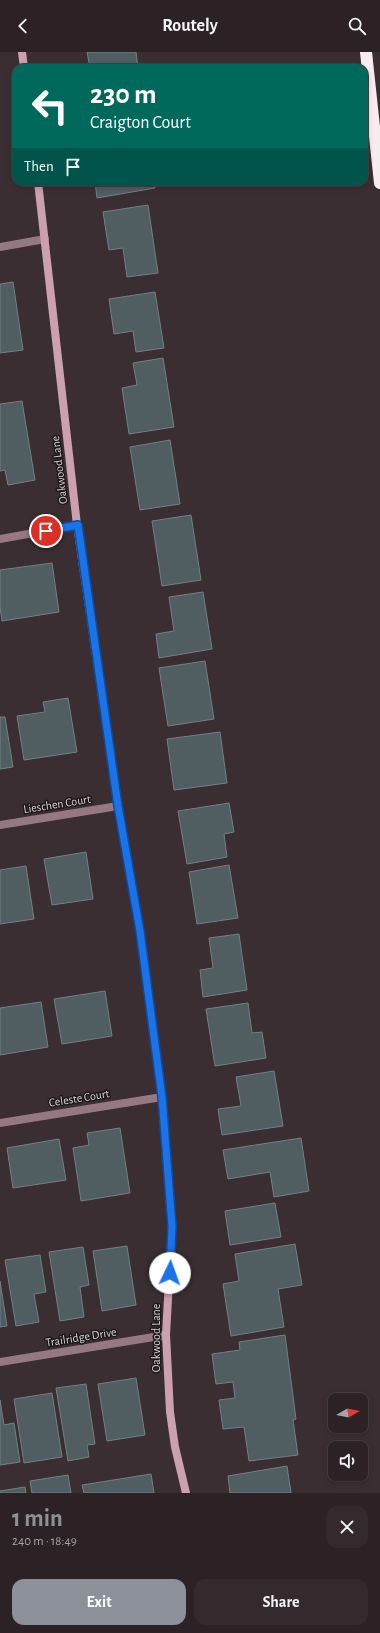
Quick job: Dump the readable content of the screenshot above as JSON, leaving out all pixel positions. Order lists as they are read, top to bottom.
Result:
{
  "streets": {
    "street": [
      "Oakwood Lane",
      "Lieschen Court",
      "Celeste Court",
      "Trailridge Drive"
    ]
  },
  "crossings": [
    ["Oakwood Lane", "Lieschen Court"],
    ["Oakwood Lane", "Celeste Court"],
    ["Oakwood Lane", "Trailridge Drive"]
  ],
  "north": "right",
  "page": {
    "header": "Routely",
    "turn": ["230 m", "Craigton Court"],
    "then": "Then",
    "heading": ["1 min", "240 m · 18:49"],
    "buttons": ["Exit", "Share"]
  }
}
